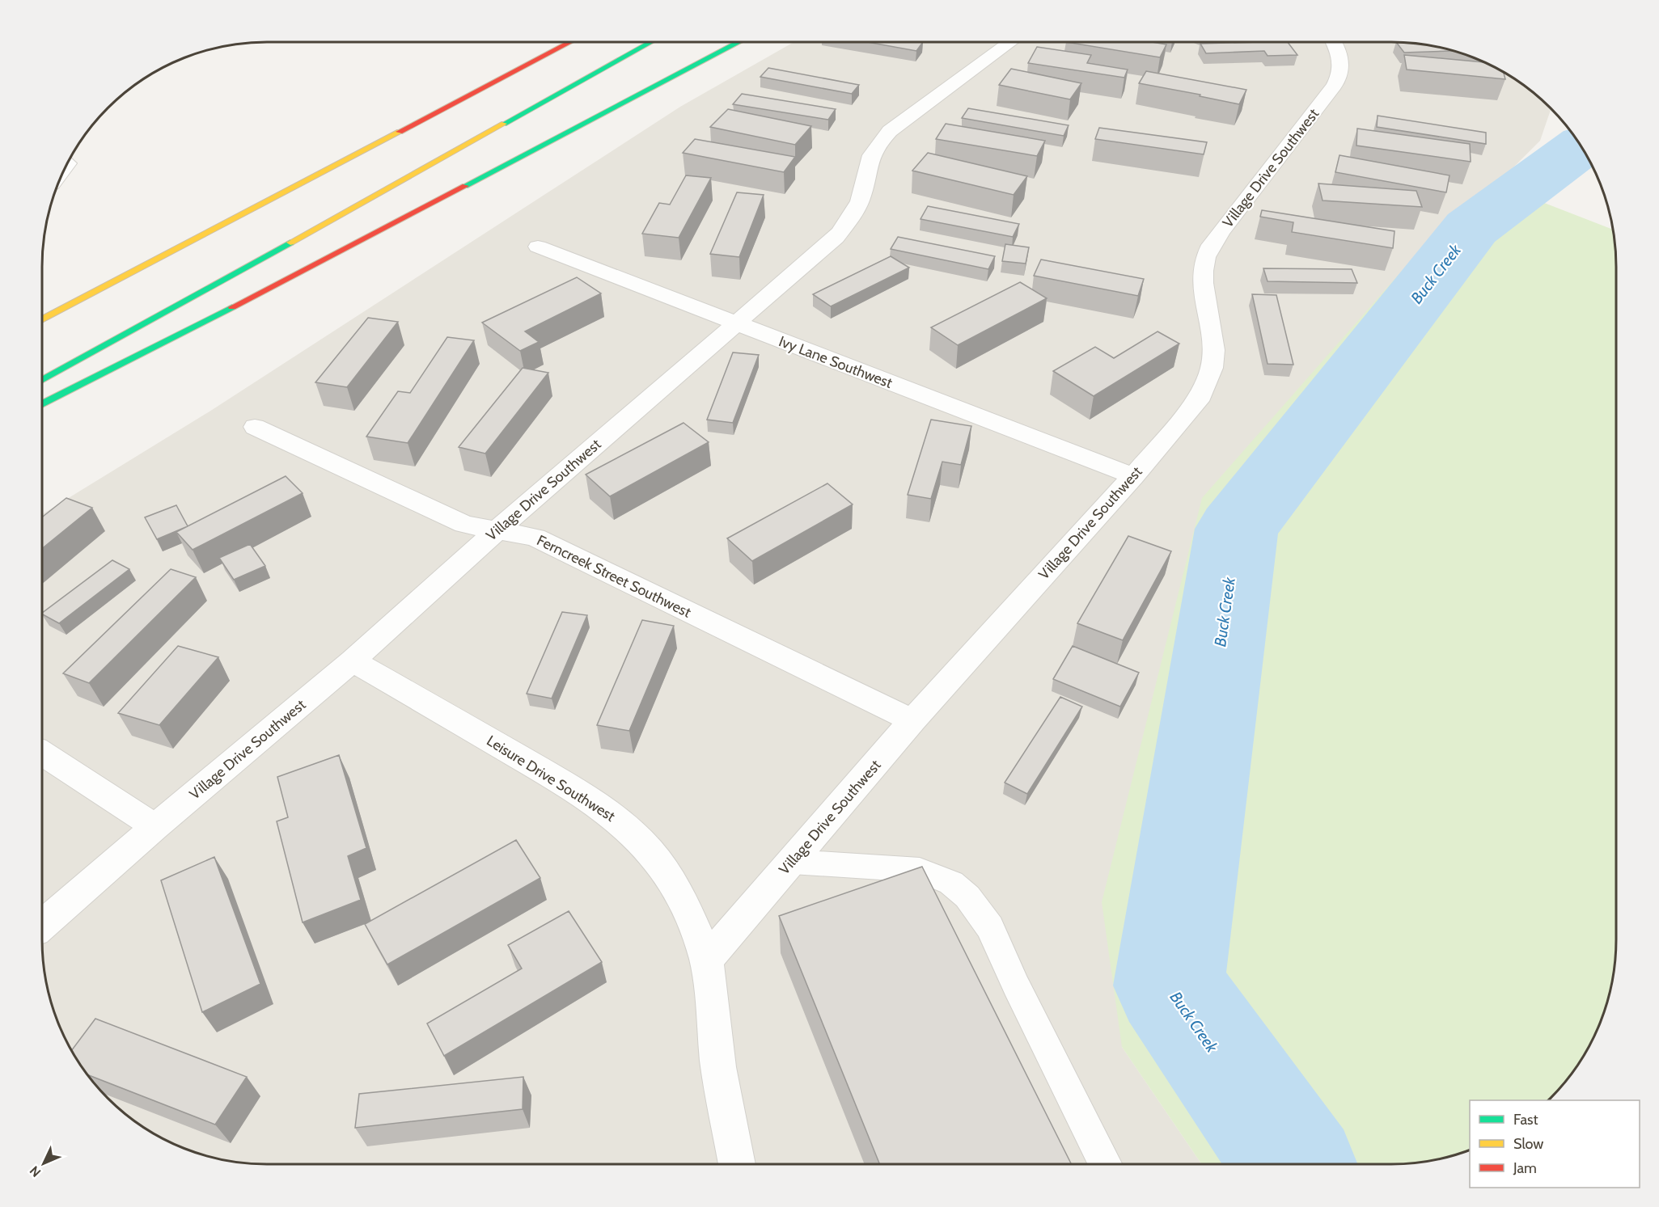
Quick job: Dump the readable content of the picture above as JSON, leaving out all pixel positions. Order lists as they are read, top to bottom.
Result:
{
  "streets": {
    "street": [
      "Village Drive Southwest",
      "Ivy Lane Southwest",
      "Ferncreek Street Southwest",
      "Leisure Drive Southwest"
    ]
  },
  "crossings": [
    ["Village Drive Southwest", "Ivy Lane Southwest"],
    ["Village Drive Southwest", "Ferncreek Street Southwest"],
    ["Village Drive Southwest", "Leisure Drive Southwest"]
  ],
  "water": ["Buck Creek"],
  "legend": ["Fast", "Slow", "Jam"],
  "north": "bottom left"
}
